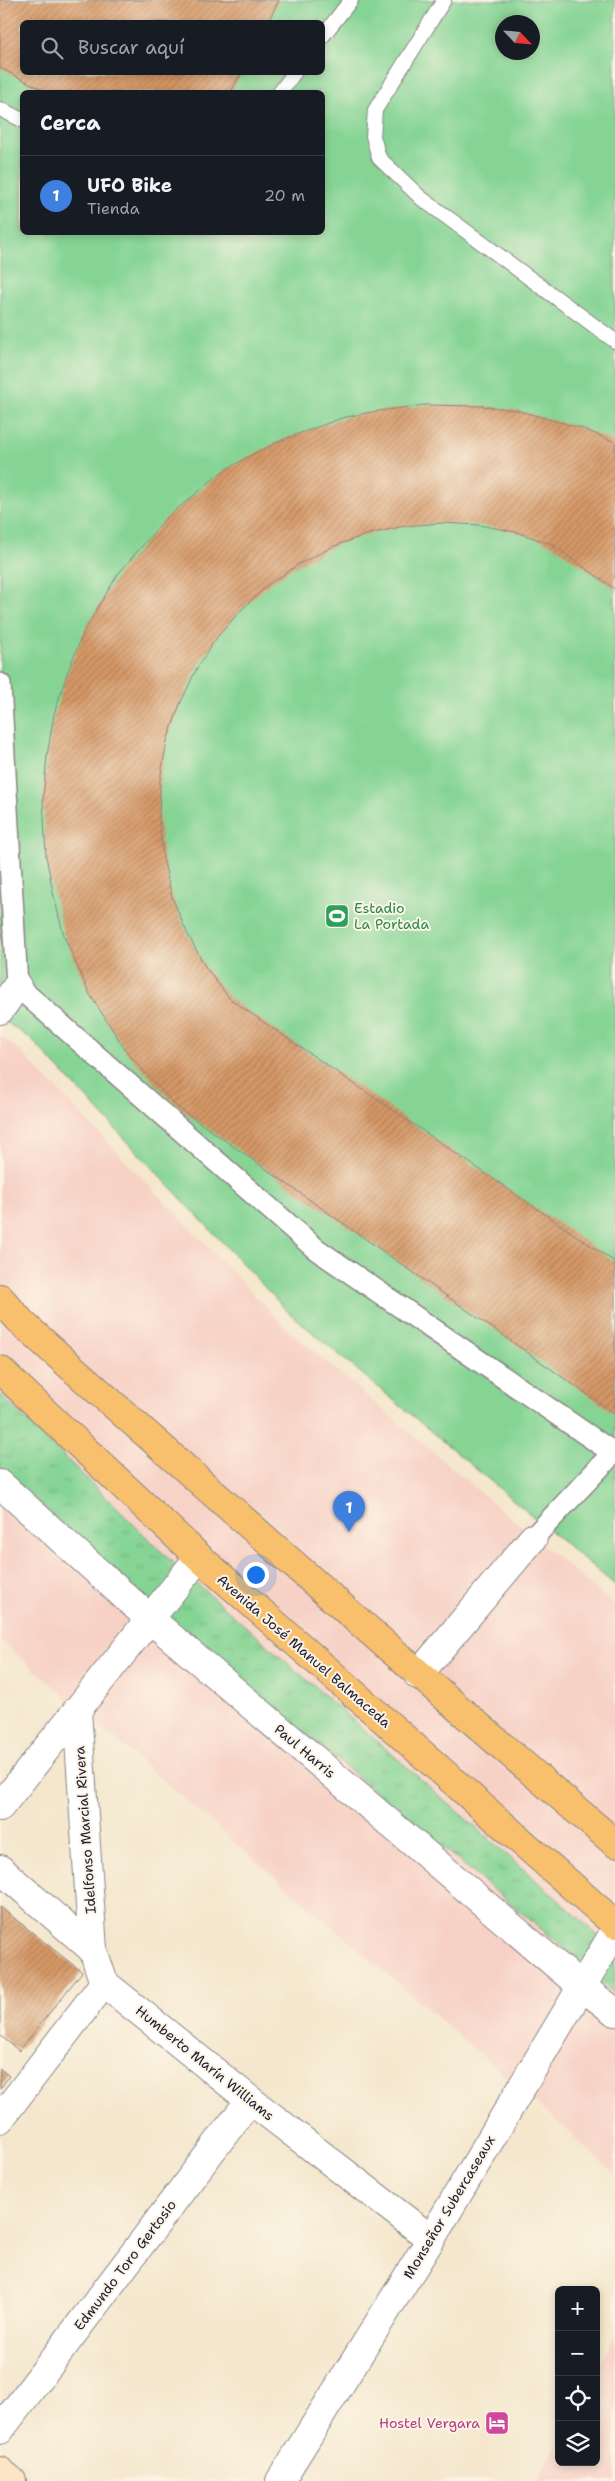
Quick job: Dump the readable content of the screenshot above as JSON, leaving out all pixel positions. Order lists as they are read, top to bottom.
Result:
{
  "streets": {
    "main road": ["Avenida José Manuel Balmaceda"],
    "street": [
      "Paul Harris",
      "Idelfonso Marcial Rivera",
      "Humberto Marín Williams",
      "Monseñor Subercaseaux",
      "Edmundo Toro Gertosio"
    ]
  },
  "crossings": [
    ["Avenida José Manuel Balmaceda", "Idelfonso Marcial Rivera"],
    ["Paul Harris", "Idelfonso Marcial Rivera"],
    ["Paul Harris", "Monseñor Subercaseaux"],
    ["Humberto Marín Williams", "Monseñor Subercaseaux"],
    ["Humberto Marín Williams", "Edmundo Toro Gertosio"]
  ],
  "places": {
    "sports": ["Estadio La Portada"],
    "hotel": ["Hostel Vergara"]
  },
  "north": "bottom right",
  "page": {
    "search": "Buscar aquí",
    "heading": "Cerca",
    "list": [
      {
        "mark": "1",
        "name": "UFO Bike",
        "note": "Tienda",
        "value": "20 m"
      }
    ],
    "pins": "1",
    "map_buttons": ["+", "−"]
  }
}
